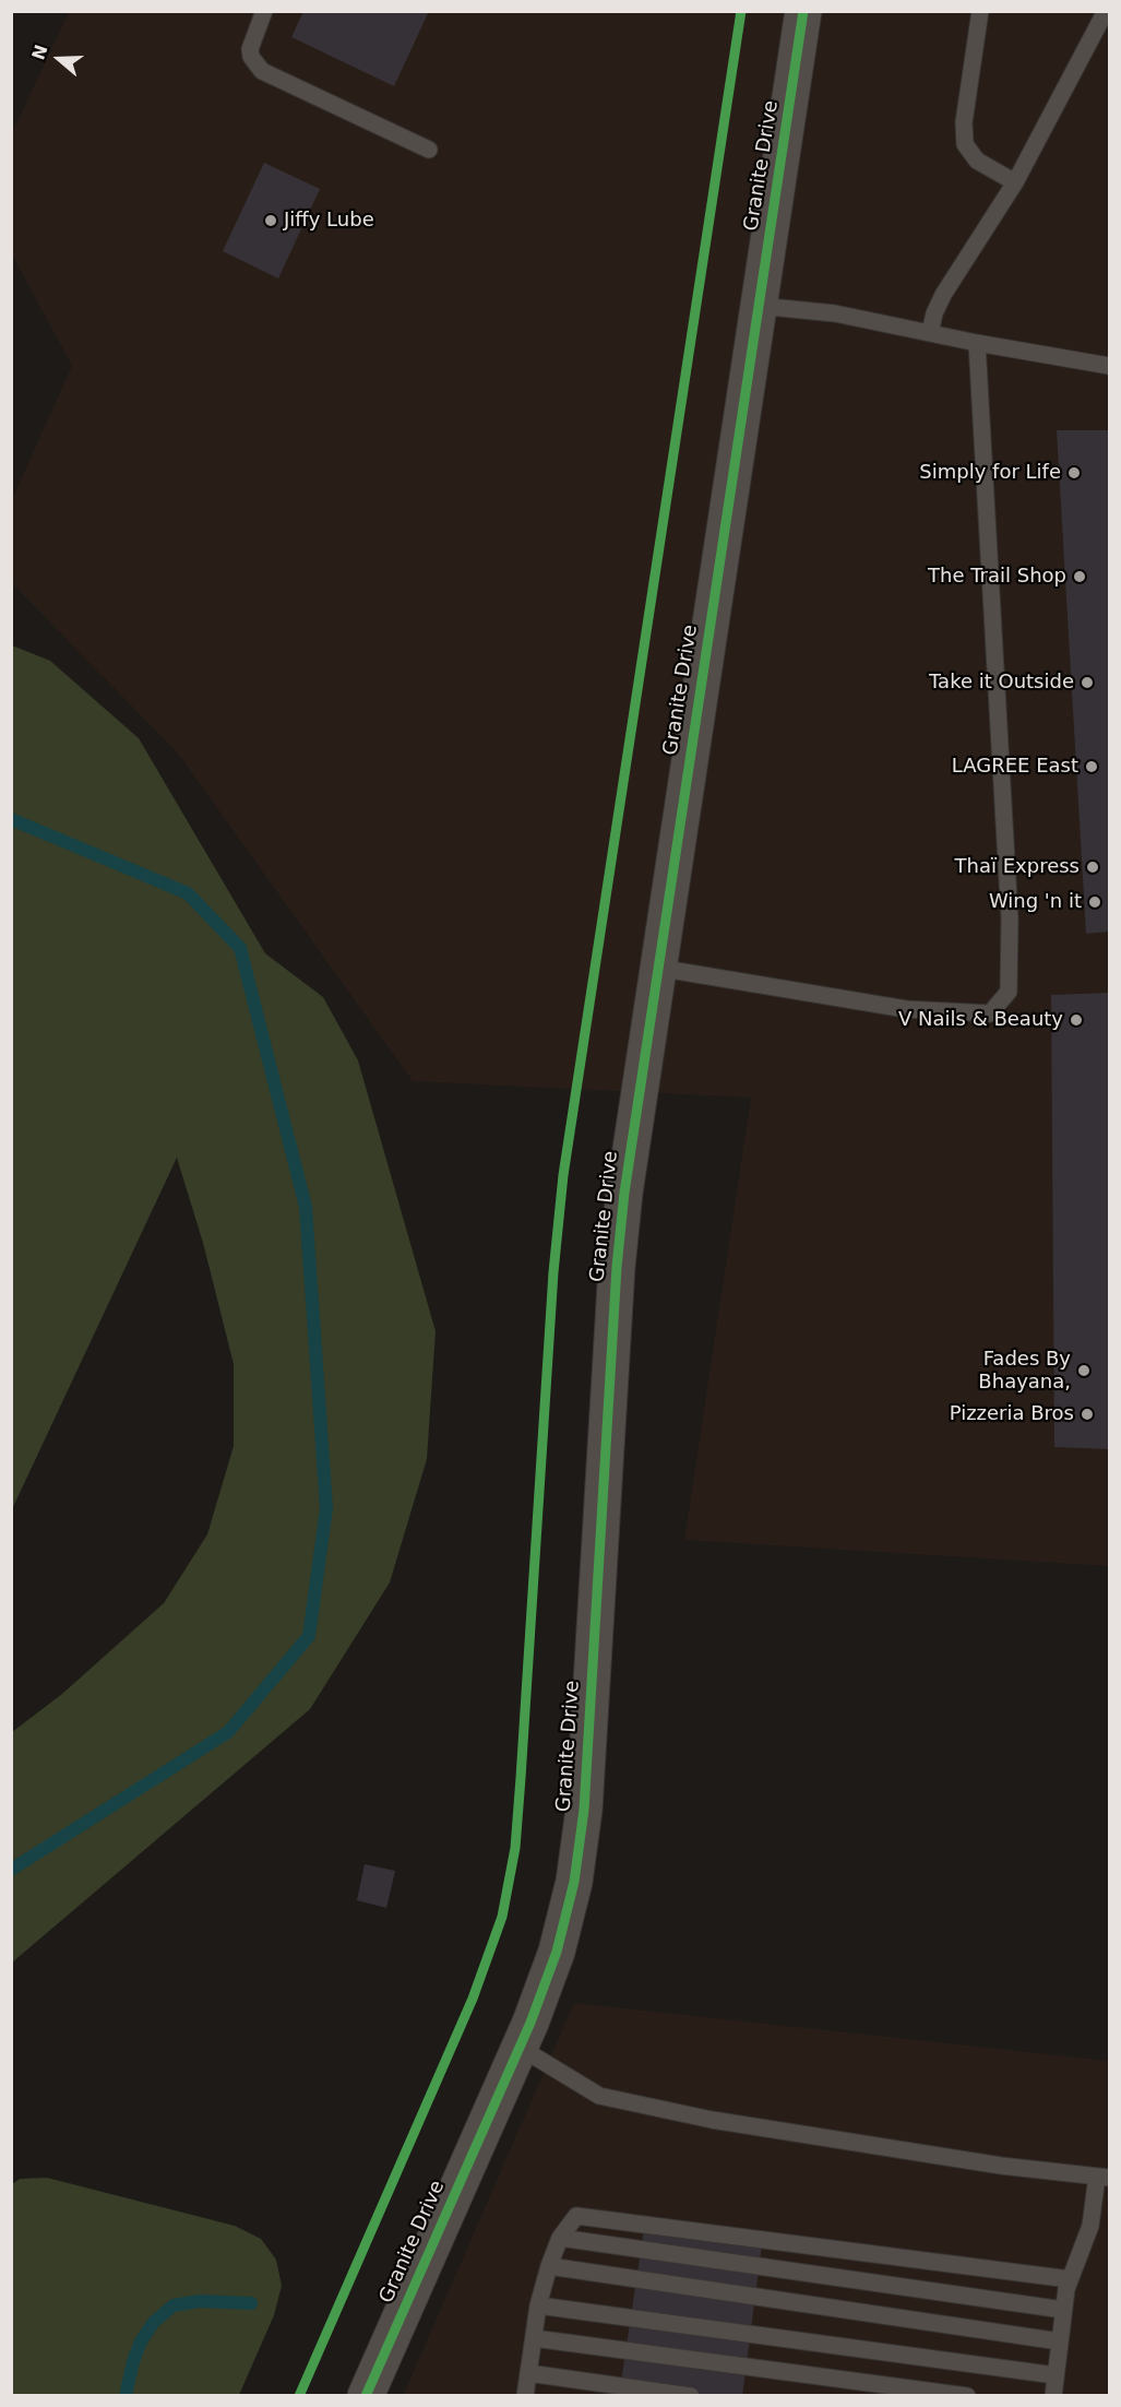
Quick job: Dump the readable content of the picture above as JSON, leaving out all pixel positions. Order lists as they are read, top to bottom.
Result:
{
  "streets": {
    "street": ["Granite Drive"]
  },
  "places": [
    "Jiffy Lube",
    "Simply for Life",
    "The Trail Shop",
    "Take it Outside",
    "LAGREE East",
    "Thaï Express",
    "Wing 'n it",
    "V Nails & Beauty",
    "Fades By Bhayana,",
    "Pizzeria Bros"
  ],
  "north": "left"
}
